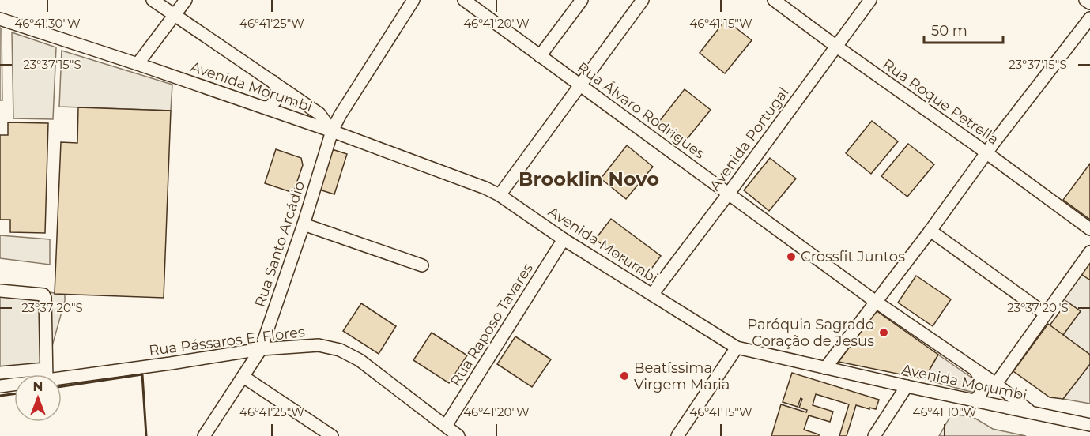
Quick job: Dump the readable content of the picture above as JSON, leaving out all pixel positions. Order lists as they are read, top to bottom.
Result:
{
  "streets": {
    "street": [
      "Avenida Morumbi",
      "Rua Roque Petrella",
      "Rua Álvaro Rodrigues",
      "Avenida Portugal",
      "Rua Santo Arcádio",
      "Rua Raposo Tavares",
      "Rua Pássaros E. Flores"
    ]
  },
  "crossings": [
    ["Avenida Morumbi", "Rua Álvaro Rodrigues"],
    ["Avenida Morumbi", "Avenida Portugal"],
    ["Avenida Morumbi", "Rua Santo Arcádio"],
    ["Avenida Morumbi", "Rua Raposo Tavares"],
    ["Rua Roque Petrella", "Avenida Portugal"],
    ["Rua Álvaro Rodrigues", "Avenida Portugal"],
    ["Rua Santo Arcádio", "Rua Pássaros E. Flores"],
    ["Rua Raposo Tavares", "Rua Pássaros E. Flores"]
  ],
  "districts": ["Brooklin Novo"],
  "places": ["Crossfit Juntos", "Paróquia Sagrado Coração de Jesus", "Beatíssima Virgem Maria"],
  "scale_bar": "50 m",
  "north": "top",
  "coordinates": [
    "46°41'30\"W",
    "46°41'25\"W",
    "46°41'20\"W",
    "46°41'15\"W",
    "23°37'15\"S",
    "23°37'20\"S",
    "46°41'10\"W"
  ]
}
